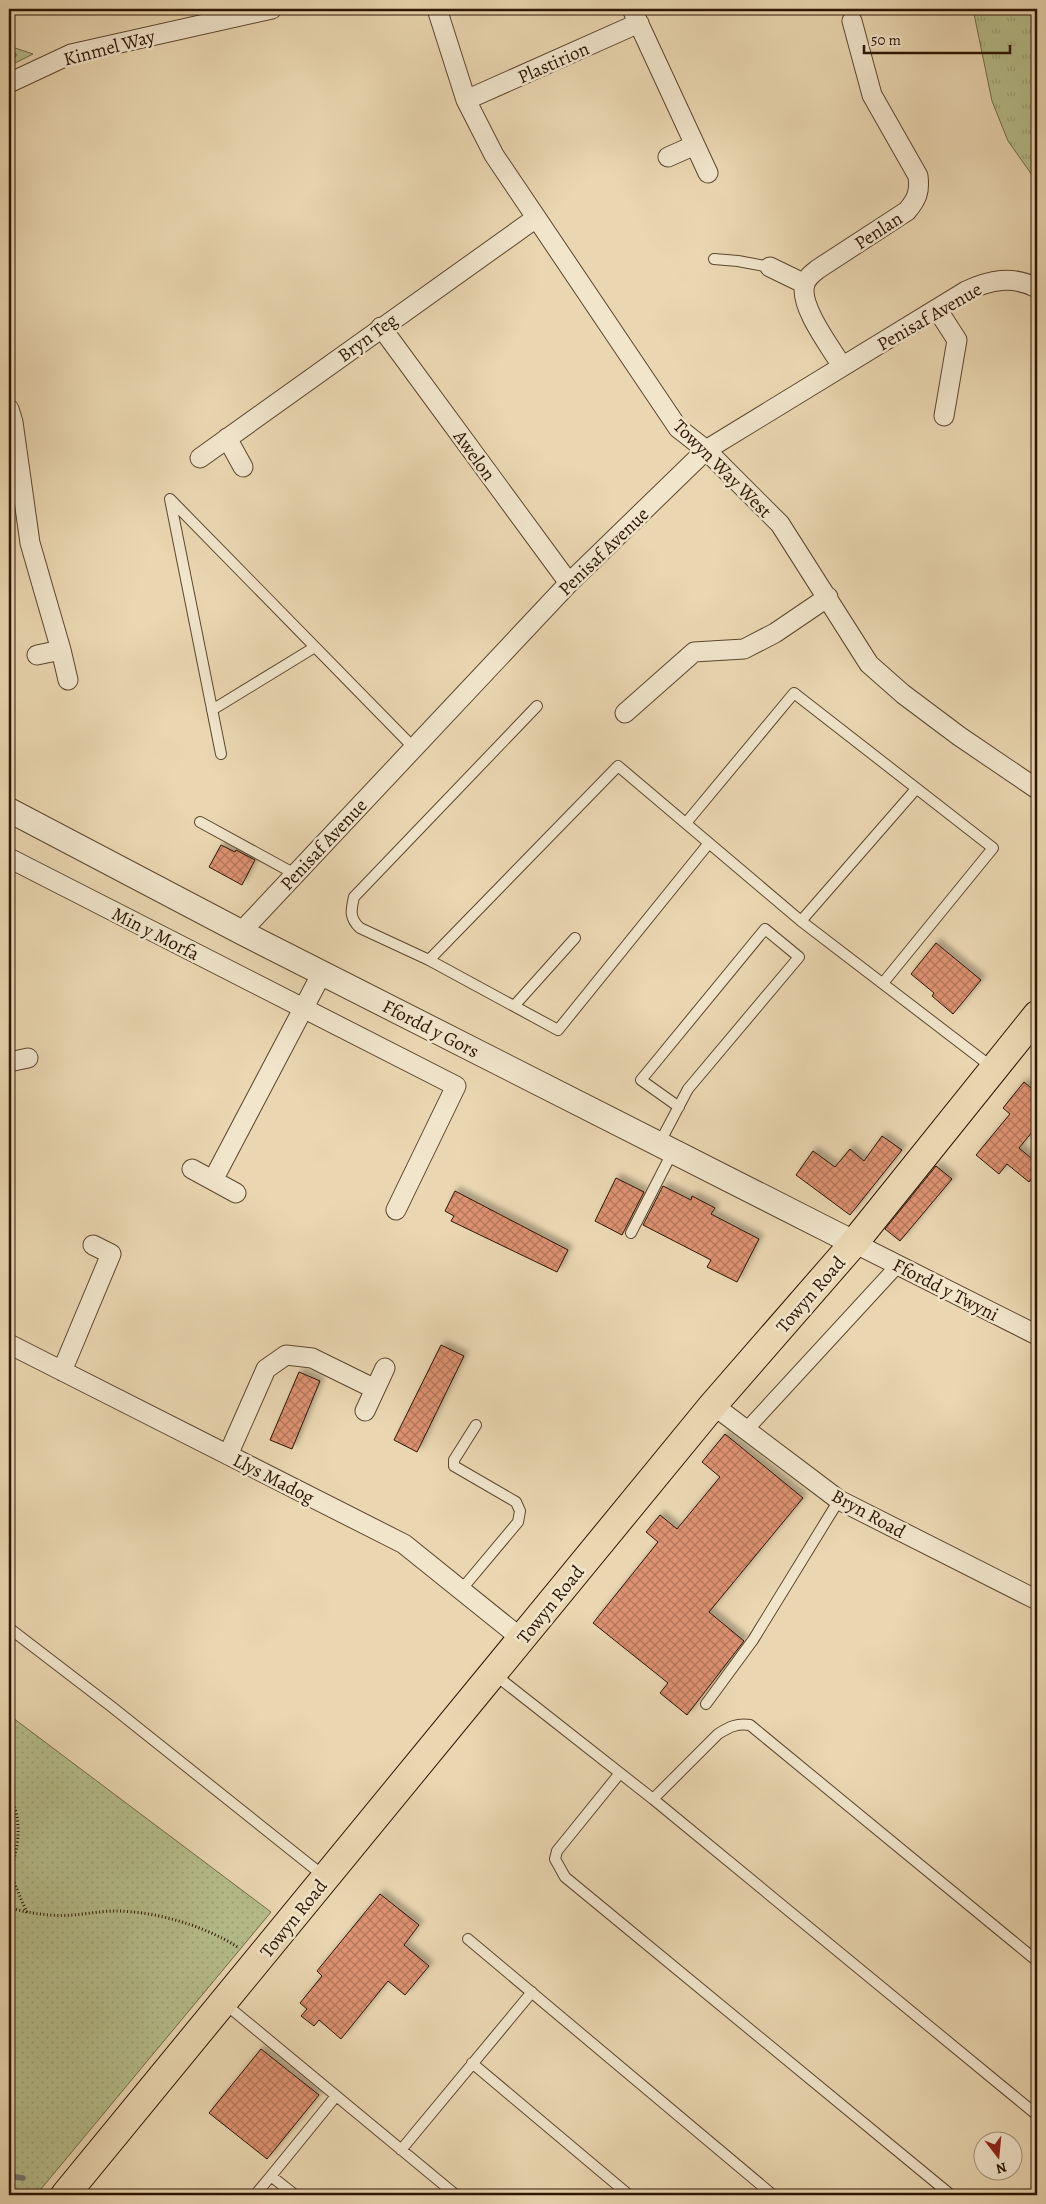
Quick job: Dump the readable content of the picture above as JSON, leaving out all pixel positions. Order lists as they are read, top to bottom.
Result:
{
  "streets": {
    "main road": ["Towyn Road"],
    "street": [
      "Kinmel Way",
      "Plastirion",
      "Penlan",
      "Penisaf Avenue",
      "Bryn Teg",
      "Awelon",
      "Towyn Way West",
      "Min y Morfa",
      "Ffordd y Gors",
      "Ffordd y Twyni",
      "Llys Madog",
      "Bryn Road"
    ]
  },
  "crossings": [
    ["Plastirion", "Towyn Way West"],
    ["Penisaf Avenue", "Awelon"],
    ["Penisaf Avenue", "Towyn Way West"],
    ["Penisaf Avenue", "Ffordd y Gors"],
    ["Bryn Teg", "Awelon"],
    ["Bryn Teg", "Towyn Way West"],
    ["Ffordd y Gors", "Ffordd y Twyni"],
    ["Ffordd y Gors", "Towyn Road"],
    ["Ffordd y Twyni", "Towyn Road"],
    ["Towyn Road", "Llys Madog"],
    ["Towyn Road", "Bryn Road"]
  ],
  "scale_bar": "50 m",
  "north": "bottom"
}
